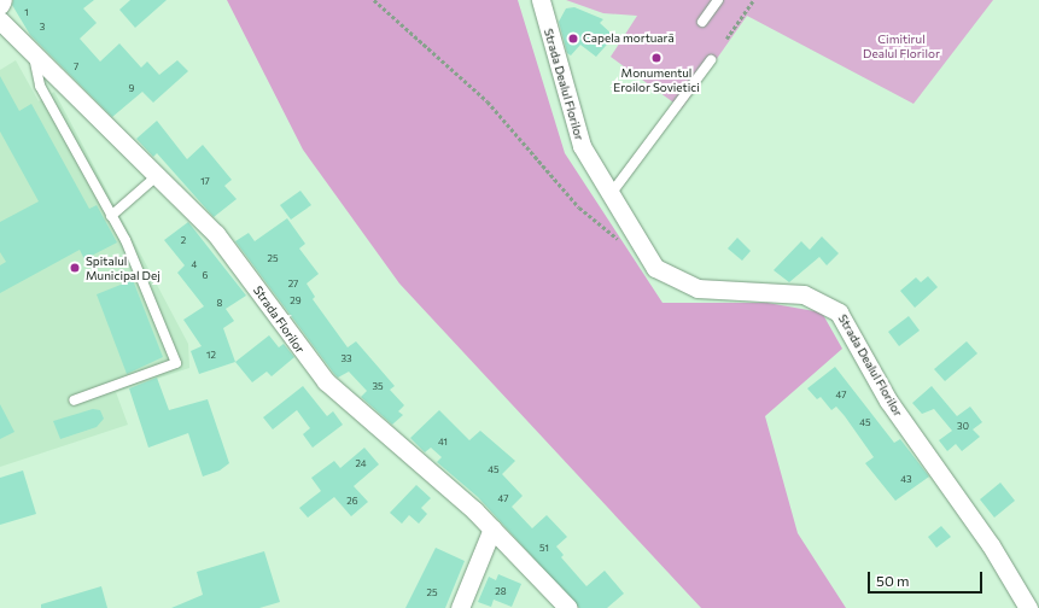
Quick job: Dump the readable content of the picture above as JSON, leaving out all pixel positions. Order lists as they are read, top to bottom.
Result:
{
  "streets": {
    "street": ["Strada Dealul Florilor", "Strada Florilor"]
  },
  "parks": ["Cimitirul Dealul Florilor"],
  "places": ["Capela mortuară", "Monumentul Eroilor Sovietici", "Spitalul Municipal Dej"],
  "house_numbers": [
    "1",
    "3",
    "7",
    "9",
    "17",
    "2",
    "25",
    "4",
    "6",
    "27",
    "29",
    "8",
    "12",
    "33",
    "35",
    "47",
    "45",
    "30",
    "41",
    "24",
    "45",
    "43",
    "47",
    "26",
    "51",
    "28",
    "25"
  ],
  "scale_bar": "50 m"
}
